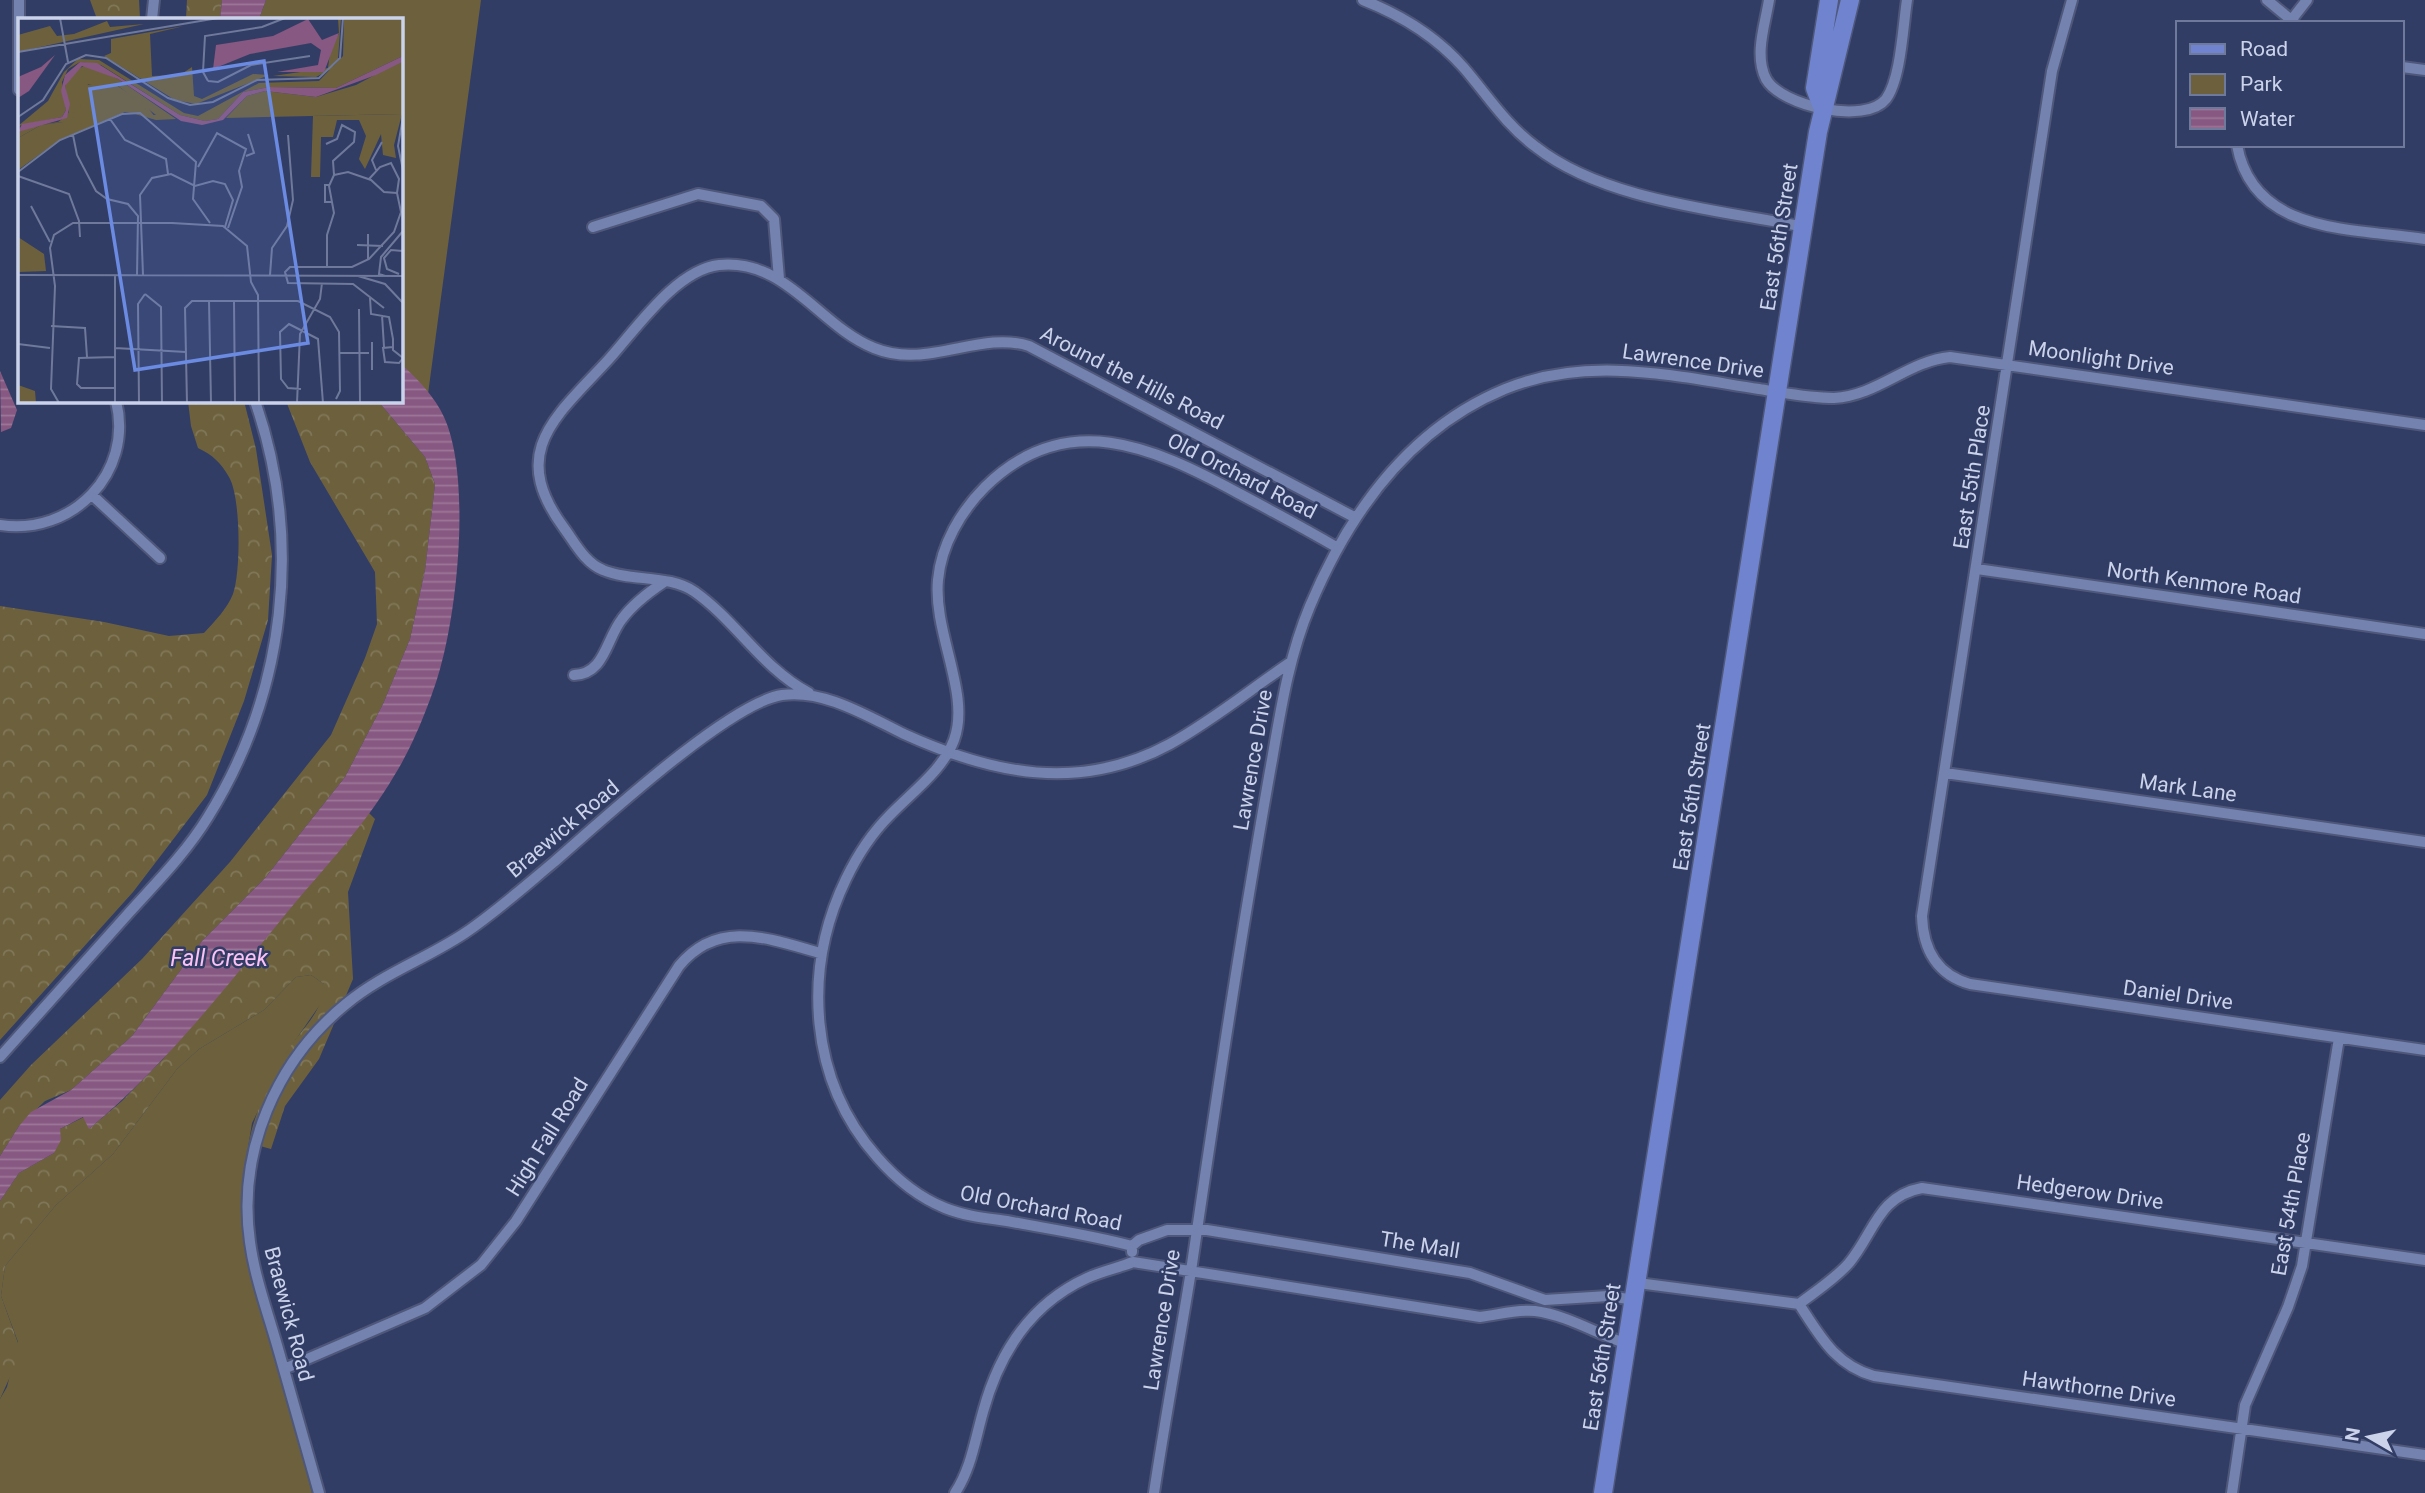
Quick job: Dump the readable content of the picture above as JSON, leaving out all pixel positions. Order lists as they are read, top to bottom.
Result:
{
  "streets": {
    "main road": ["East 56th Street"],
    "street": [
      "Moonlight Drive",
      "Lawrence Drive",
      "Around the Hills Road",
      "Old Orchard Road",
      "East 55th Place",
      "North Kenmore Road",
      "Mark Lane",
      "Braewick Road",
      "Daniel Drive",
      "High Fall Road",
      "Hedgerow Drive",
      "East 54th Place",
      "The Mall",
      "Hawthorne Drive"
    ]
  },
  "crossings": [
    ["East 56th Street", "Moonlight Drive"],
    ["East 56th Street", "Lawrence Drive"],
    ["East 56th Street", "The Mall"],
    ["Moonlight Drive", "Lawrence Drive"],
    ["Moonlight Drive", "East 55th Place"],
    ["Lawrence Drive", "Around the Hills Road"],
    ["Lawrence Drive", "Old Orchard Road"],
    ["Lawrence Drive", "Braewick Road"],
    ["Lawrence Drive", "The Mall"],
    ["Around the Hills Road", "Braewick Road"],
    ["Old Orchard Road", "Braewick Road"],
    ["Old Orchard Road", "High Fall Road"],
    ["Old Orchard Road", "The Mall"],
    ["East 55th Place", "North Kenmore Road"],
    ["East 55th Place", "Mark Lane"],
    ["East 55th Place", "Daniel Drive"],
    ["Braewick Road", "High Fall Road"],
    ["Daniel Drive", "East 54th Place"],
    ["Hedgerow Drive", "East 54th Place"],
    ["Hedgerow Drive", "The Mall"],
    ["Hedgerow Drive", "Hawthorne Drive"],
    ["East 54th Place", "Hawthorne Drive"],
    ["The Mall", "Hawthorne Drive"]
  ],
  "water": ["Fall Creek"],
  "legend": ["Road", "Park", "Water"],
  "north": "left"
}
